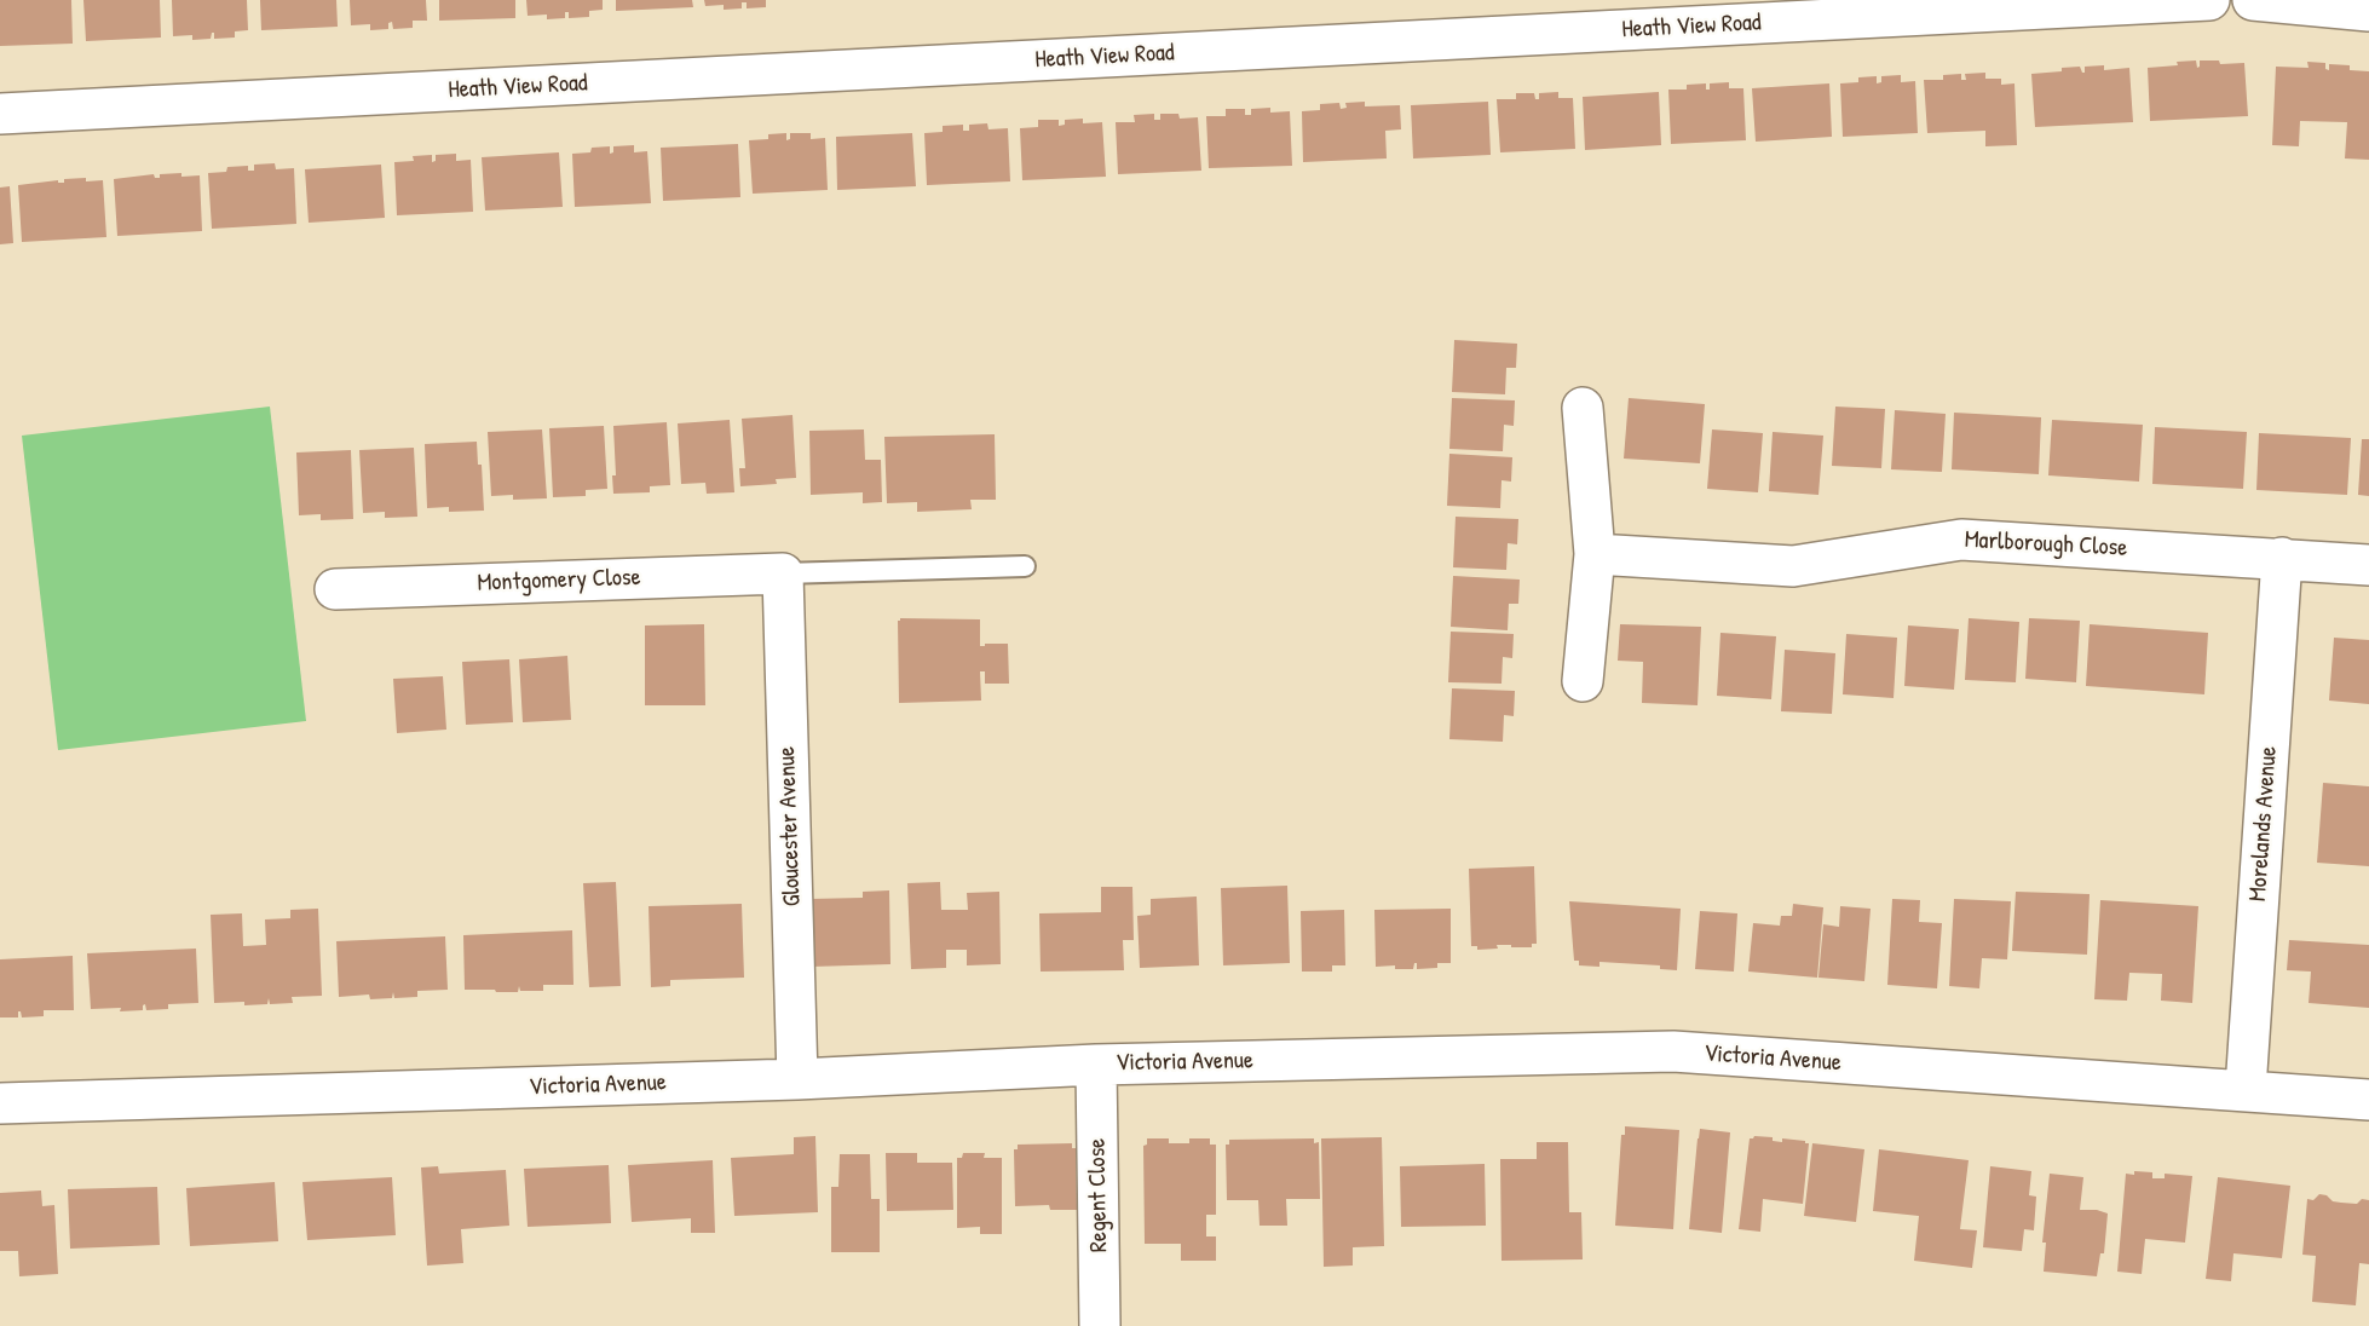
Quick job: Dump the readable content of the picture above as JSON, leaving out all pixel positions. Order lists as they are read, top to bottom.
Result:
{
  "streets": {
    "street": [
      "Heath View Road",
      "Marlborough Close",
      "Montgomery Close",
      "Morelands Avenue",
      "Gloucester Avenue",
      "Victoria Avenue",
      "Regent Close"
    ]
  },
  "crossings": [
    ["Marlborough Close", "Morelands Avenue"],
    ["Montgomery Close", "Gloucester Avenue"],
    ["Morelands Avenue", "Victoria Avenue"],
    ["Gloucester Avenue", "Victoria Avenue"],
    ["Victoria Avenue", "Regent Close"]
  ]
}
